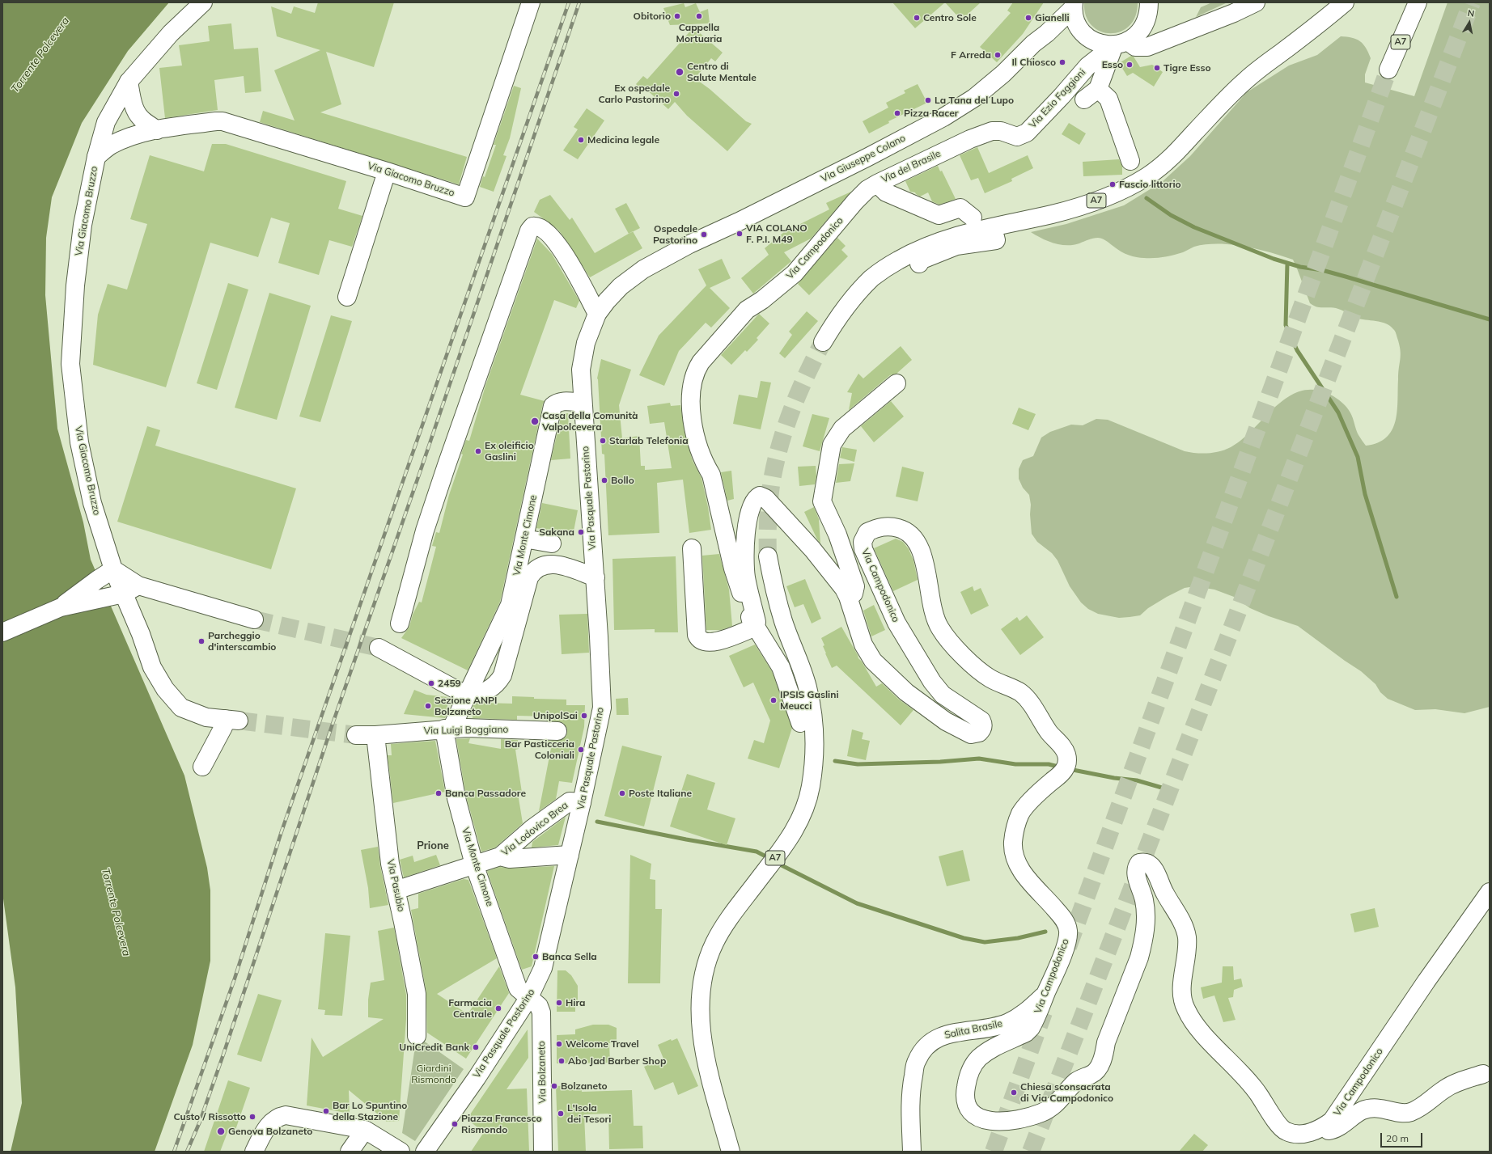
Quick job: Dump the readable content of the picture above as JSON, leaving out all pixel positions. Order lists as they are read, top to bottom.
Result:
{
  "streets": {
    "main road": [
      "A7",
      "Via Ezio Faggioni",
      "Via Giuseppe Colano",
      "Via del Brasile",
      "Via Giacomo Bruzzo",
      "Via Campodonico",
      "Via Pasquale Pastorino",
      "Via Monte Cimone",
      "Via Luigi Boggiano",
      "Via Lodovico Brea",
      "Via Pasubio",
      "Salita Brasile",
      "Via Bolzaneto"
    ]
  },
  "crossings": [
    ["Via Ezio Faggioni", "Via del Brasile"],
    ["Via Giuseppe Colano", "Via Pasquale Pastorino"],
    ["Via del Brasile", "Via Campodonico"],
    ["Via Campodonico", "Salita Brasile"],
    ["Via Pasquale Pastorino", "Via Monte Cimone"],
    ["Via Pasquale Pastorino", "Via Lodovico Brea"],
    ["Via Pasquale Pastorino", "Via Bolzaneto"],
    ["Via Monte Cimone", "Via Luigi Boggiano"],
    ["Via Monte Cimone", "Via Lodovico Brea"],
    ["Via Monte Cimone", "Via Bolzaneto"],
    ["Via Luigi Boggiano", "Via Pasubio"],
    ["Via Lodovico Brea", "Via Pasubio"]
  ],
  "districts": ["Prione"],
  "water": ["Torrente Polcevera"],
  "parks": ["Giardini Rismondo"],
  "places": [
    "Obitorio",
    "Cappella Mortuaria",
    "Centro Sole",
    "Gianelli",
    "F Arreda",
    "Il Chiosco",
    "Esso",
    "Tigre Esso",
    "Centro di Salute Mentale",
    "Ex ospedale Carlo Pastorino",
    "La Tana del Lupo",
    "Pizza Racer",
    "Medicina legale",
    "Fascio littorio",
    "VIA COLANO F. P.I. M49",
    "Ospedale Pastorino",
    "Casa della Comunità Valpolcevera",
    "Starlab Telefonia",
    "Ex oleificio Gaslini",
    "Bollo",
    "Sakana",
    "Parcheggio d'interscambio",
    "2459",
    "IPSIS Gaslini Meucci",
    "Sezione ANPI Bolzaneto",
    "UnipolSai",
    "Bar Pasticceria Coloniali",
    "Banca Passadore",
    "Poste Italiane",
    "Banca Sella",
    "Hira",
    "Farmacia Centrale",
    "Welcome Travel",
    "UniCredit Bank",
    "Abo Jad Barber Shop",
    "Bolzaneto",
    "Chiesa sconsacrata di Via Campodonico",
    "Bar Lo Spuntino della Stazione",
    "L'Isola dei Tesori",
    "Custo / Rissotto",
    "Piazza Francesco Rismondo",
    "Genova Bolzaneto"
  ],
  "scale_bar": "20 m",
  "north": "top"
}
